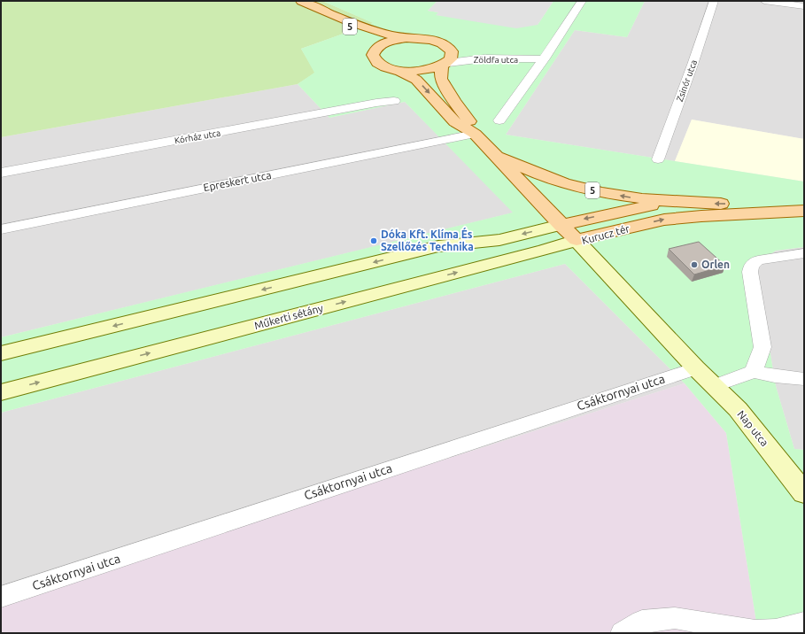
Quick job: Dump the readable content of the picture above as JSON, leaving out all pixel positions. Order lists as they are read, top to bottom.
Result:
{
  "streets": {
    "main road": ["5", "Kurucz tér"],
    "street": [
      "Zöldfa utca",
      "Zsinór utca",
      "Kórház utca",
      "Epreskert utca",
      "Műkerti sétány",
      "Csáktornyai utca",
      "Nap utca"
    ]
  },
  "crossings": [
    ["5", "Zöldfa utca"],
    ["5", "Epreskert utca"],
    ["5", "Kurucz tér"],
    ["5", "Műkerti sétány"],
    ["Kurucz tér", "Műkerti sétány"],
    ["Kurucz tér", "Csáktornyai utca"],
    ["Kurucz tér", "Nap utca"],
    ["Csáktornyai utca", "Nap utca"]
  ],
  "places": ["Dóka Kft. Klíma És Szellőzés Technika", "Orlen"]
}
